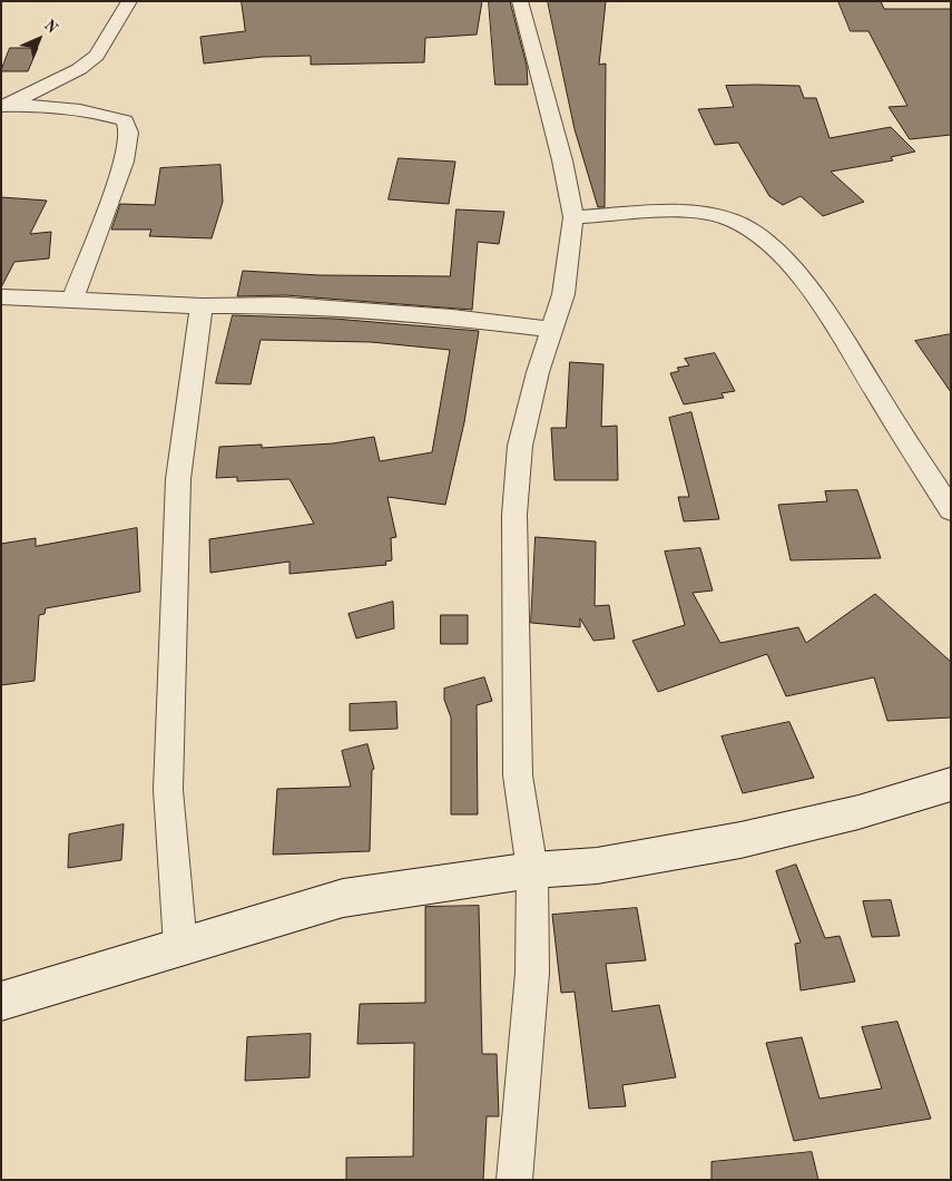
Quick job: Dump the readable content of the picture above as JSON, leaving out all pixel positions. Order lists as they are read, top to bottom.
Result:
{
  "north": "top right"
}
